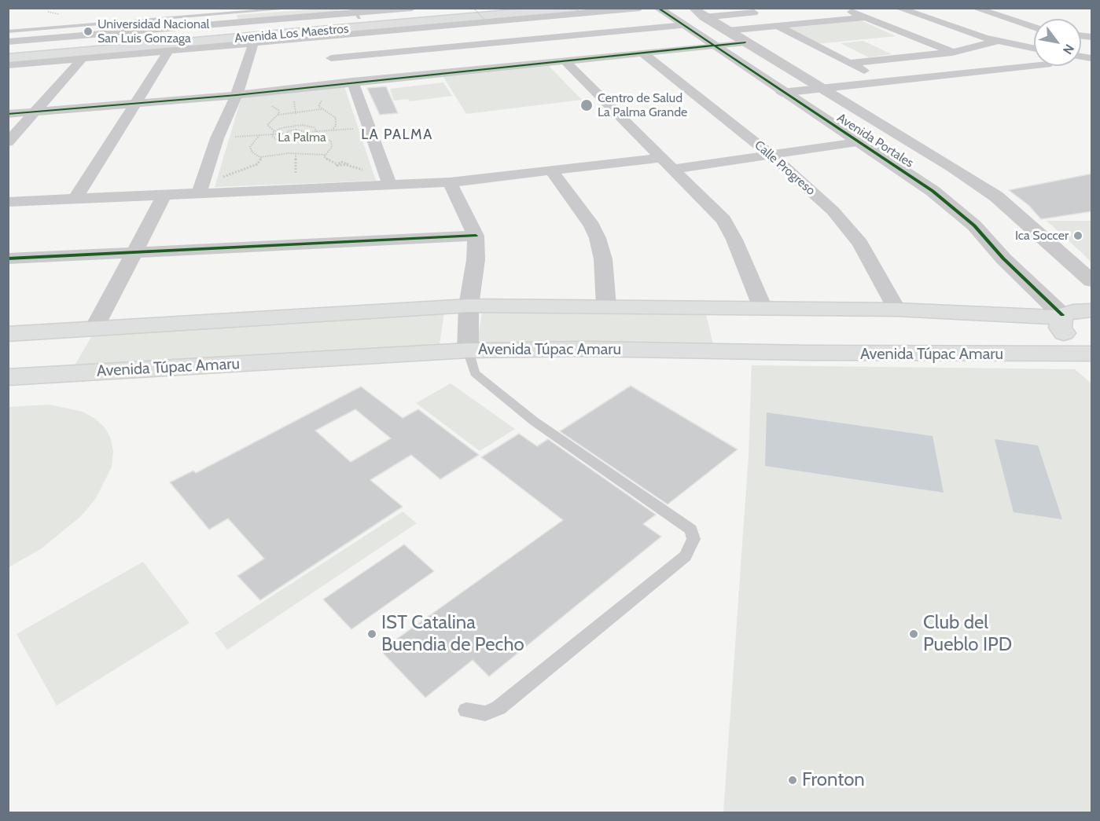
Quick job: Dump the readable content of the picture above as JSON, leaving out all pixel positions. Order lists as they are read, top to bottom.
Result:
{
  "streets": {
    "main road": ["Avenida Los Maestros", "Avenida Túpac Amaru"],
    "street": ["Avenida Portales", "Calle Progreso"]
  },
  "districts": ["LA PALMA"],
  "parks": ["La Palma"],
  "places": [
    "Universidad Nacional San Luis Gonzaga",
    "Centro de Salud La Palma Grande",
    "Ica Soccer",
    "IST Catalina Buendia de Pecho",
    "Club del Pueblo IPD",
    "Fronton"
  ],
  "north": "bottom right"
}
